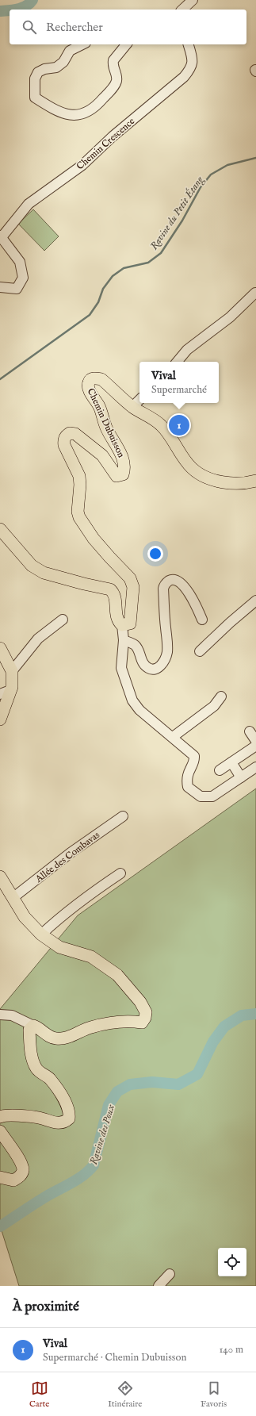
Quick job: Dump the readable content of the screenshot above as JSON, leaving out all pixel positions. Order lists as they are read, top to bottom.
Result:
{
  "streets": {
    "main road": ["Chemin Dubuisson"],
    "street": ["Chemin Crescence", "Allée des Combavas"]
  },
  "water": ["Ravine du Petit Étang", "Ravine des Poux"],
  "page": {
    "search": "Rechercher",
    "popup": ["Vival", "Supermarché"],
    "pins": "1",
    "heading": "À proximité",
    "list": [
      {
        "mark": "1",
        "name": "Vival",
        "note": "Supermarché · Chemin Dubuisson",
        "value": "140 m"
      }
    ],
    "nav": ["Carte", "Itinéraire", "Favoris"]
  }
}
